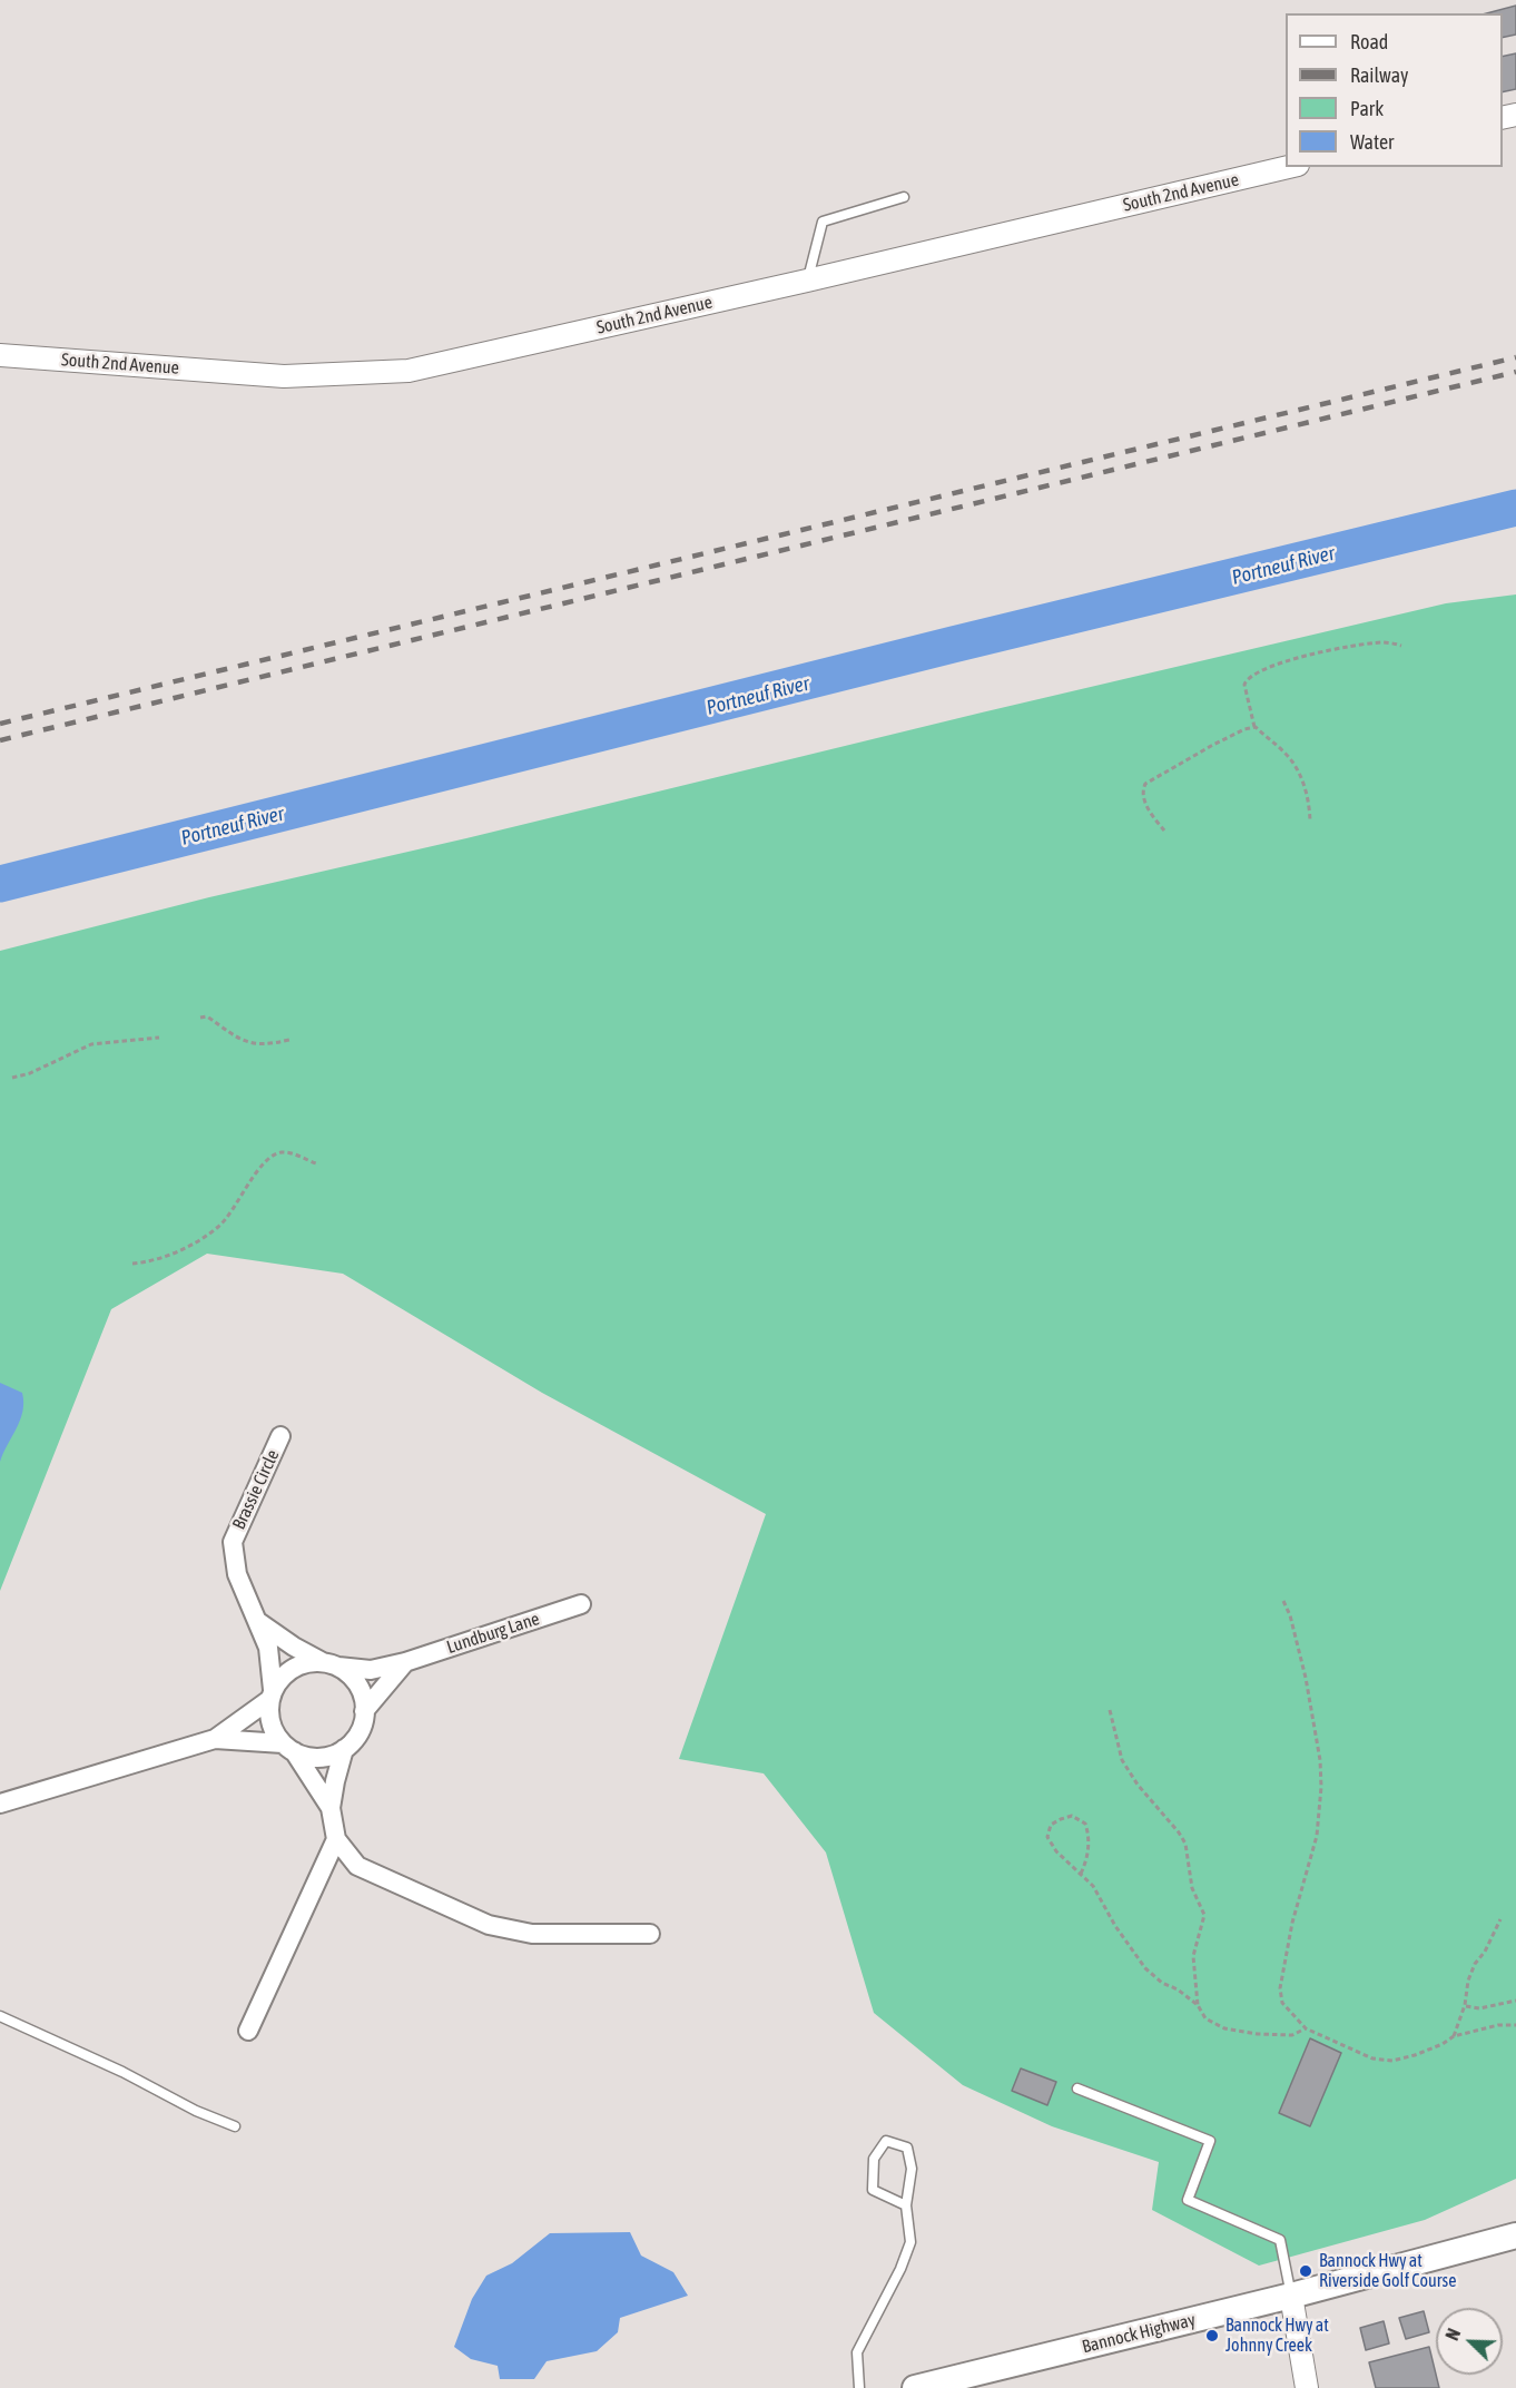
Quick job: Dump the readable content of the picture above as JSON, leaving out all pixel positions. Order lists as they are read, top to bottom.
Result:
{
  "streets": {
    "main road": ["Bannock Highway"],
    "street": ["South 2nd Avenue", "Brassie Circle", "Lundburg Lane"]
  },
  "crossings": [
    ["Brassie Circle", "Lundburg Lane"]
  ],
  "water": ["Portneuf River"],
  "places": ["Bannock Hwy at Riverside Golf Course", "Bannock Hwy at Johnny Creek"],
  "legend": [
    "Road",
    "Railway",
    "Park",
    "Water"
  ],
  "north": "top left"
}
